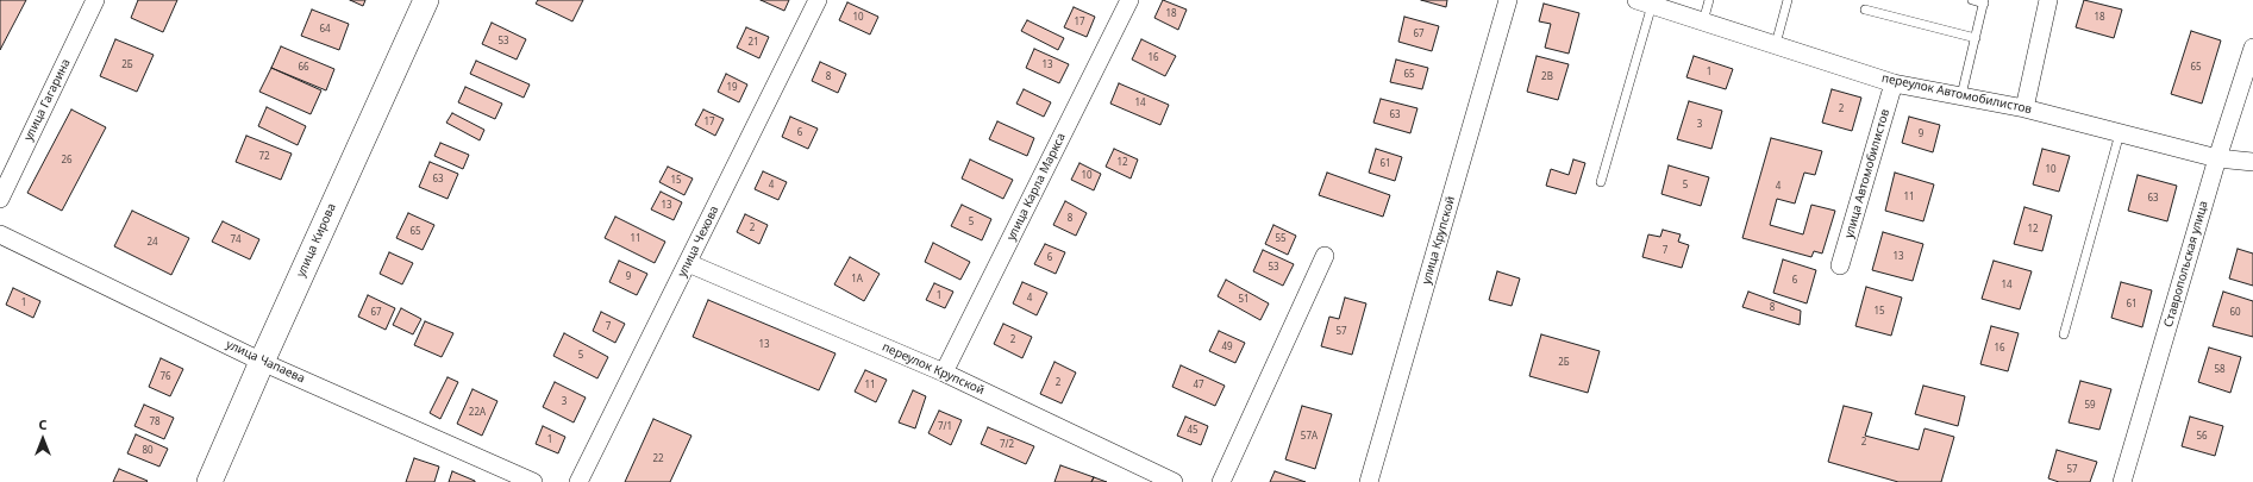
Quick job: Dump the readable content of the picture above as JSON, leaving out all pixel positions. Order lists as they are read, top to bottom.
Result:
{
  "streets": {
    "main road": ["улица Кирова"],
    "street": [
      "переулок Автомобилистов",
      "улица Гагарина",
      "улица Автомобилистов",
      "улица Карла Маркса",
      "улица Крупской",
      "улица Чехова",
      "Ставропольская улица",
      "улица Чапаева",
      "переулок Крупской"
    ]
  },
  "crossings": [
    ["переулок Автомобилистов", "улица Автомобилистов"],
    ["переулок Автомобилистов", "Ставропольская улица"],
    ["улица Карла Маркса", "переулок Крупской"],
    ["улица Кирова", "улица Чапаева"],
    ["улица Чехова", "переулок Крупской"]
  ],
  "house_numbers": [
    "18",
    "10",
    "18",
    "17",
    "64",
    "67",
    "53",
    "21",
    "16",
    "2Б",
    "13",
    "66",
    "65",
    "1",
    "65",
    "8",
    "2В",
    "19",
    "14",
    "2",
    "63",
    "17",
    "3",
    "6",
    "9",
    "72",
    "26",
    "12",
    "61",
    "10",
    "10",
    "63",
    "15",
    "4",
    "5",
    "4",
    "11",
    "63",
    "13",
    "8",
    "5",
    "2",
    "12",
    "65",
    "11",
    "55",
    "74",
    "24",
    "7",
    "13",
    "6",
    "53",
    "9",
    "1А",
    "6",
    "14",
    "1",
    "4",
    "51",
    "1",
    "61",
    "8",
    "15",
    "67",
    "60",
    "7",
    "57",
    "2",
    "13",
    "49",
    "16",
    "5",
    "2Б",
    "58",
    "76",
    "2",
    "11",
    "47",
    "3",
    "59",
    "22А",
    "78",
    "7/1",
    "45",
    "57А",
    "56",
    "1",
    "2",
    "7/2",
    "80",
    "22",
    "57"
  ],
  "north": "top"
}
